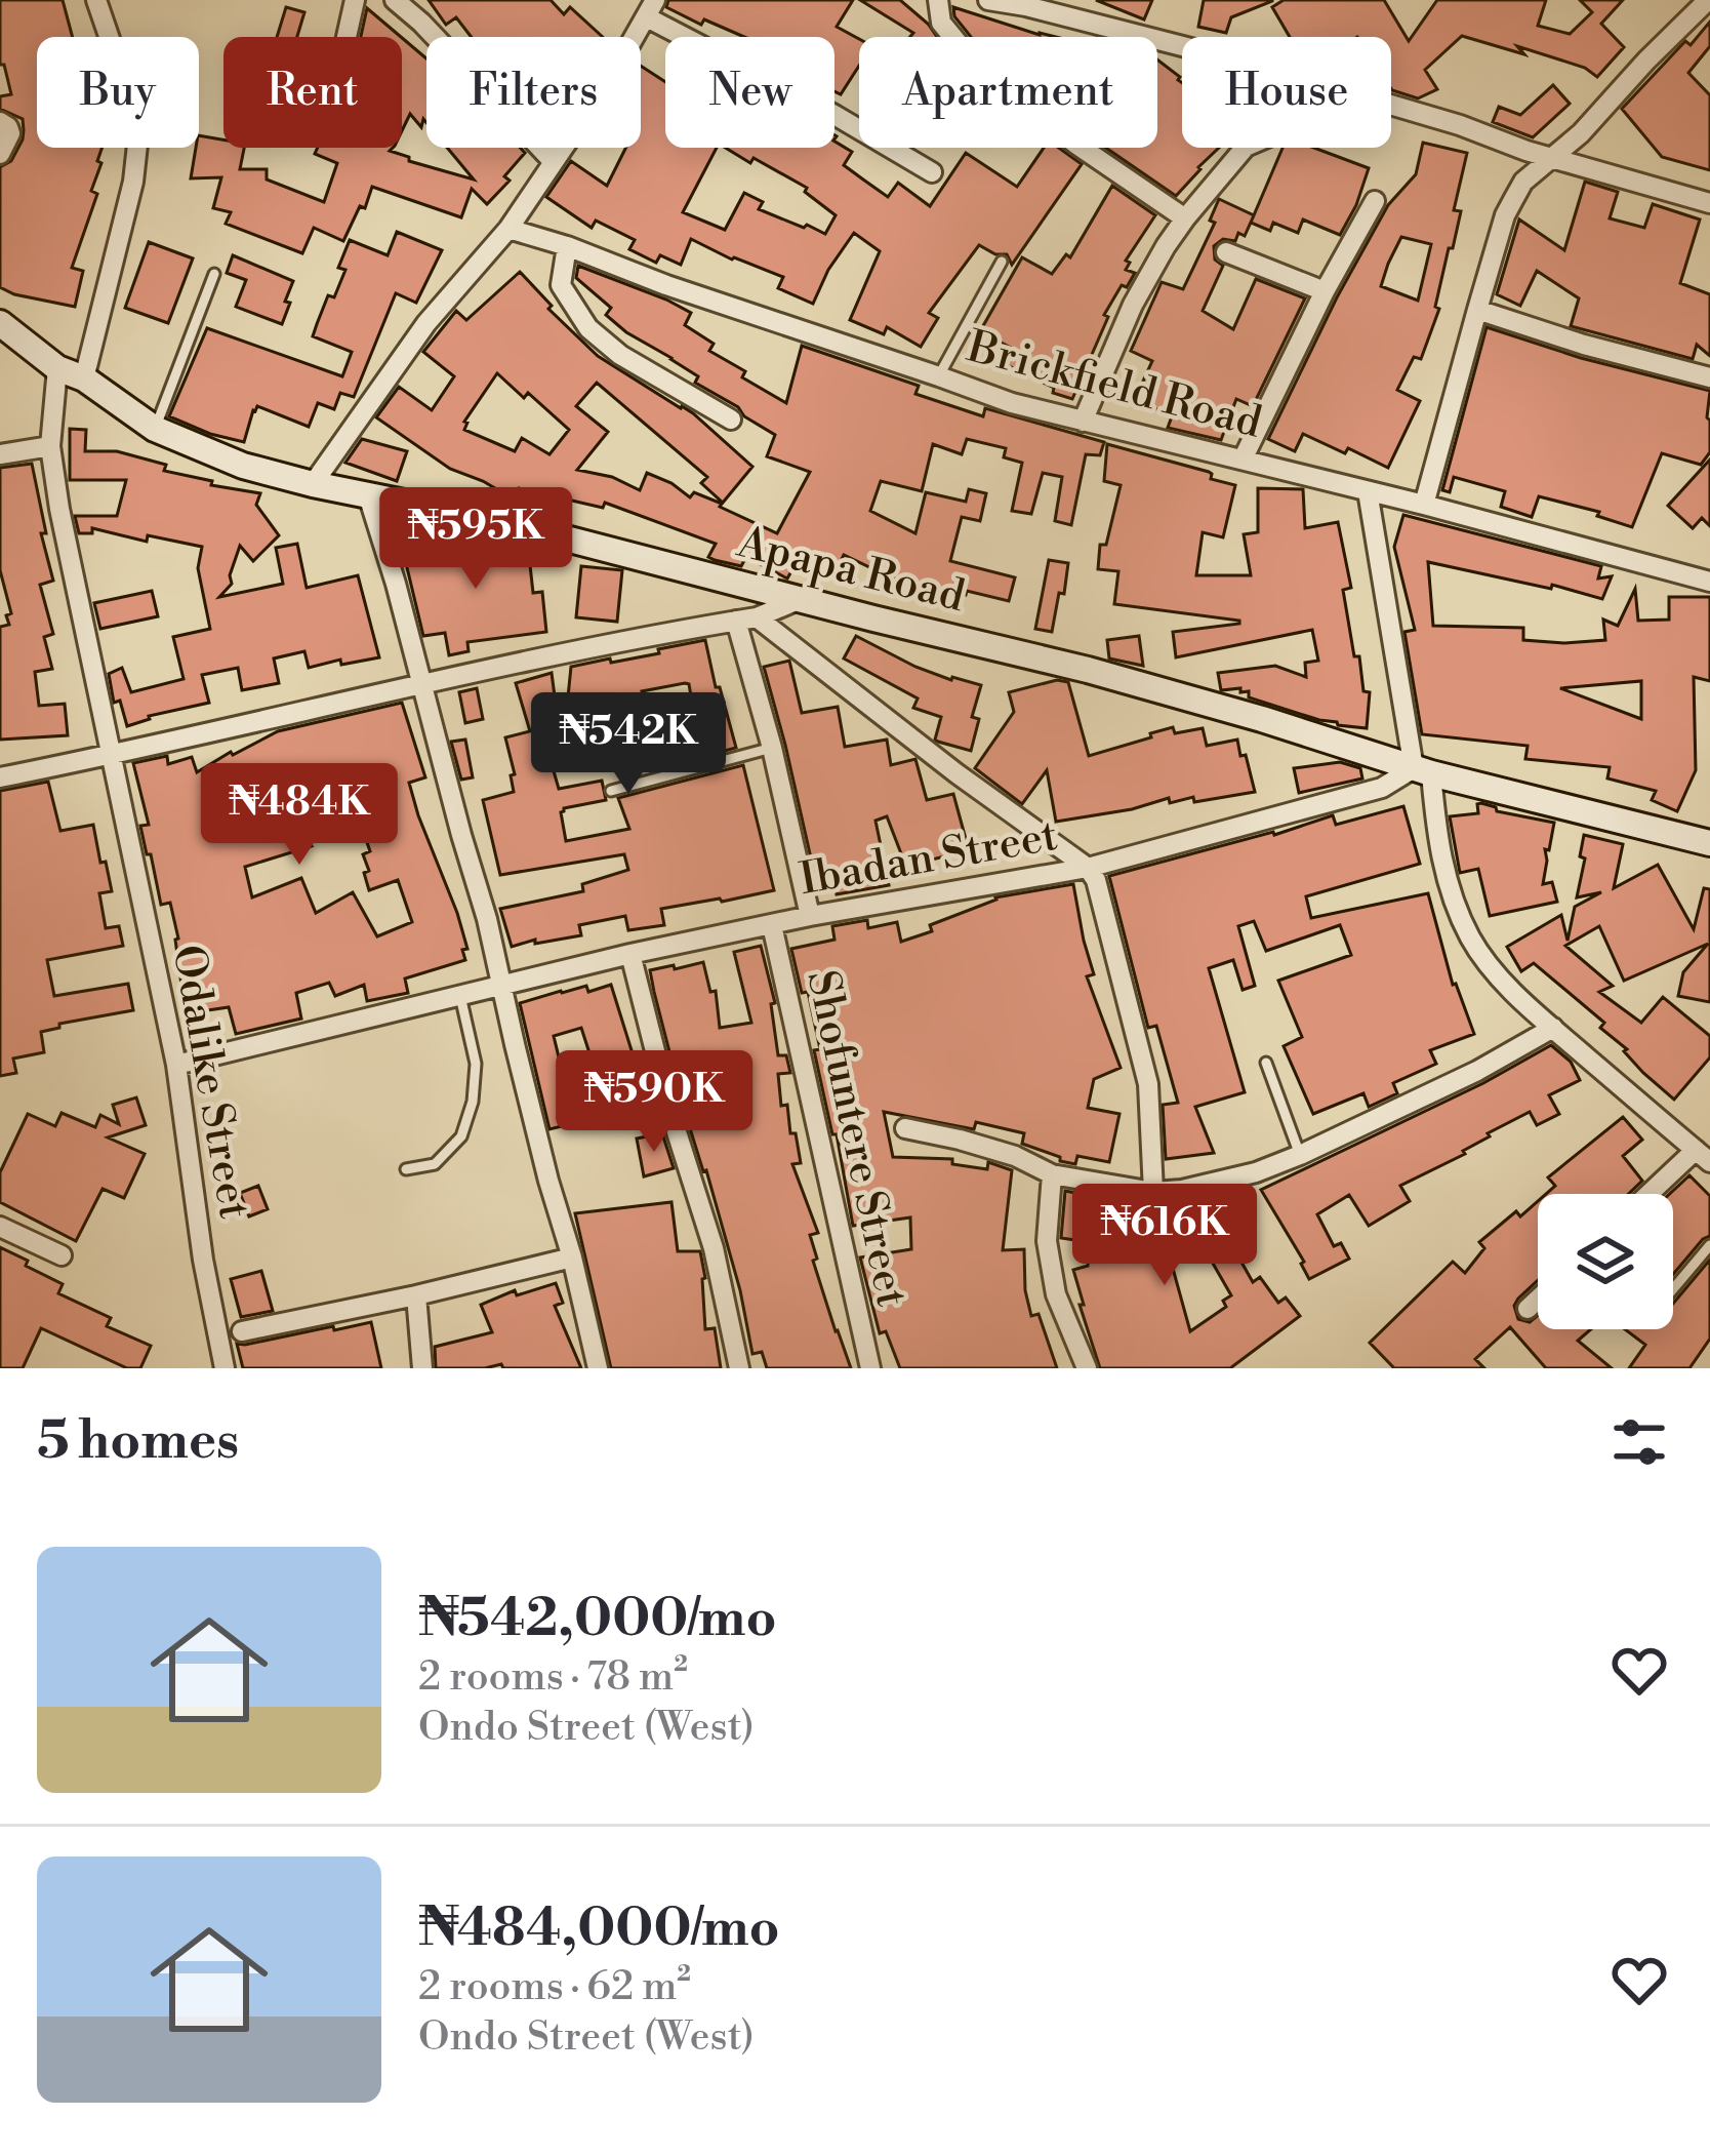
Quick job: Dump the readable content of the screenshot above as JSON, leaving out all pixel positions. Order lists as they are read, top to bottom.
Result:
{
  "streets": {
    "street": [
      "Brickfield Road",
      "Apapa Road",
      "Ibadan Street",
      "Odalike Street",
      "Shofuntere Street"
    ]
  },
  "crossings": [
    ["Apapa Road", "Ibadan Street"],
    ["Apapa Road", "Odalike Street"],
    ["Ibadan Street", "Odalike Street"],
    ["Ibadan Street", "Shofuntere Street"]
  ],
  "page": {
    "chip": [
      "Buy",
      "Rent",
      "Filters",
      "New",
      "Apartment",
      "House"
    ],
    "price": [
      "₦595K",
      "₦542K",
      "₦484K",
      "₦590K",
      "₦616K"
    ],
    "heading": "5 homes",
    "list": [
      {
        "name": "₦542,000/mo",
        "note": "2 rooms · 78 m² · Ondo Street (West)"
      },
      {
        "name": "₦484,000/mo",
        "note": "2 rooms · 62 m² · Ondo Street (West)"
      }
    ]
  }
}
